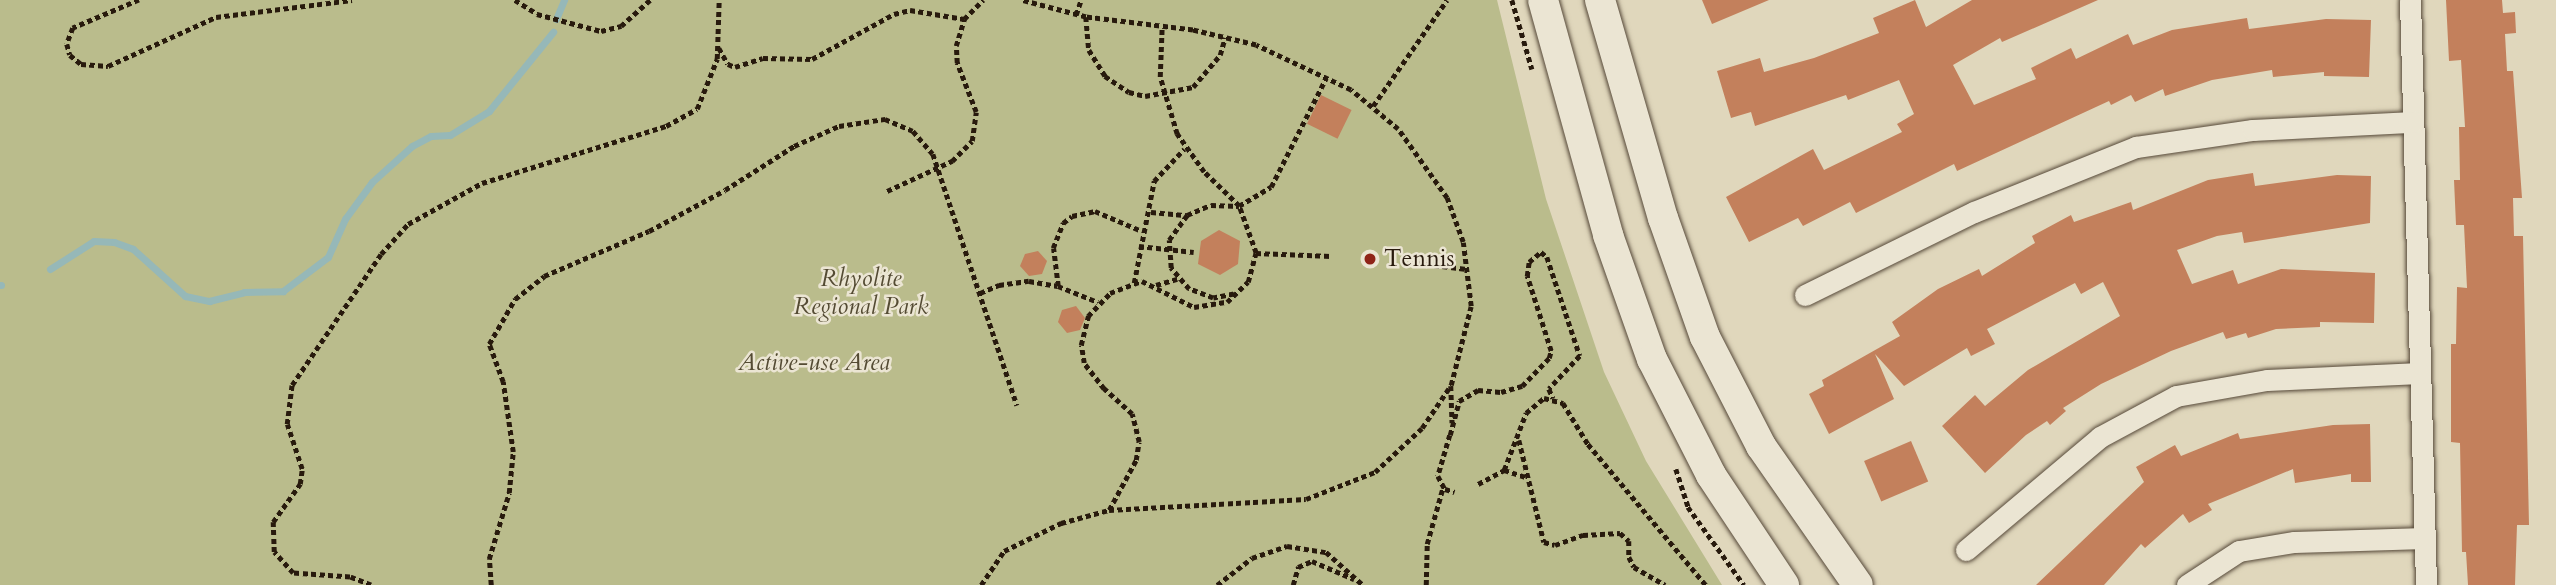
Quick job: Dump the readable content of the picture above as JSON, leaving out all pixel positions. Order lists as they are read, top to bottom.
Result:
{
  "parks": ["Rhyolite Regional Park", "Active-use Area"],
  "places": ["Tennis"]
}
